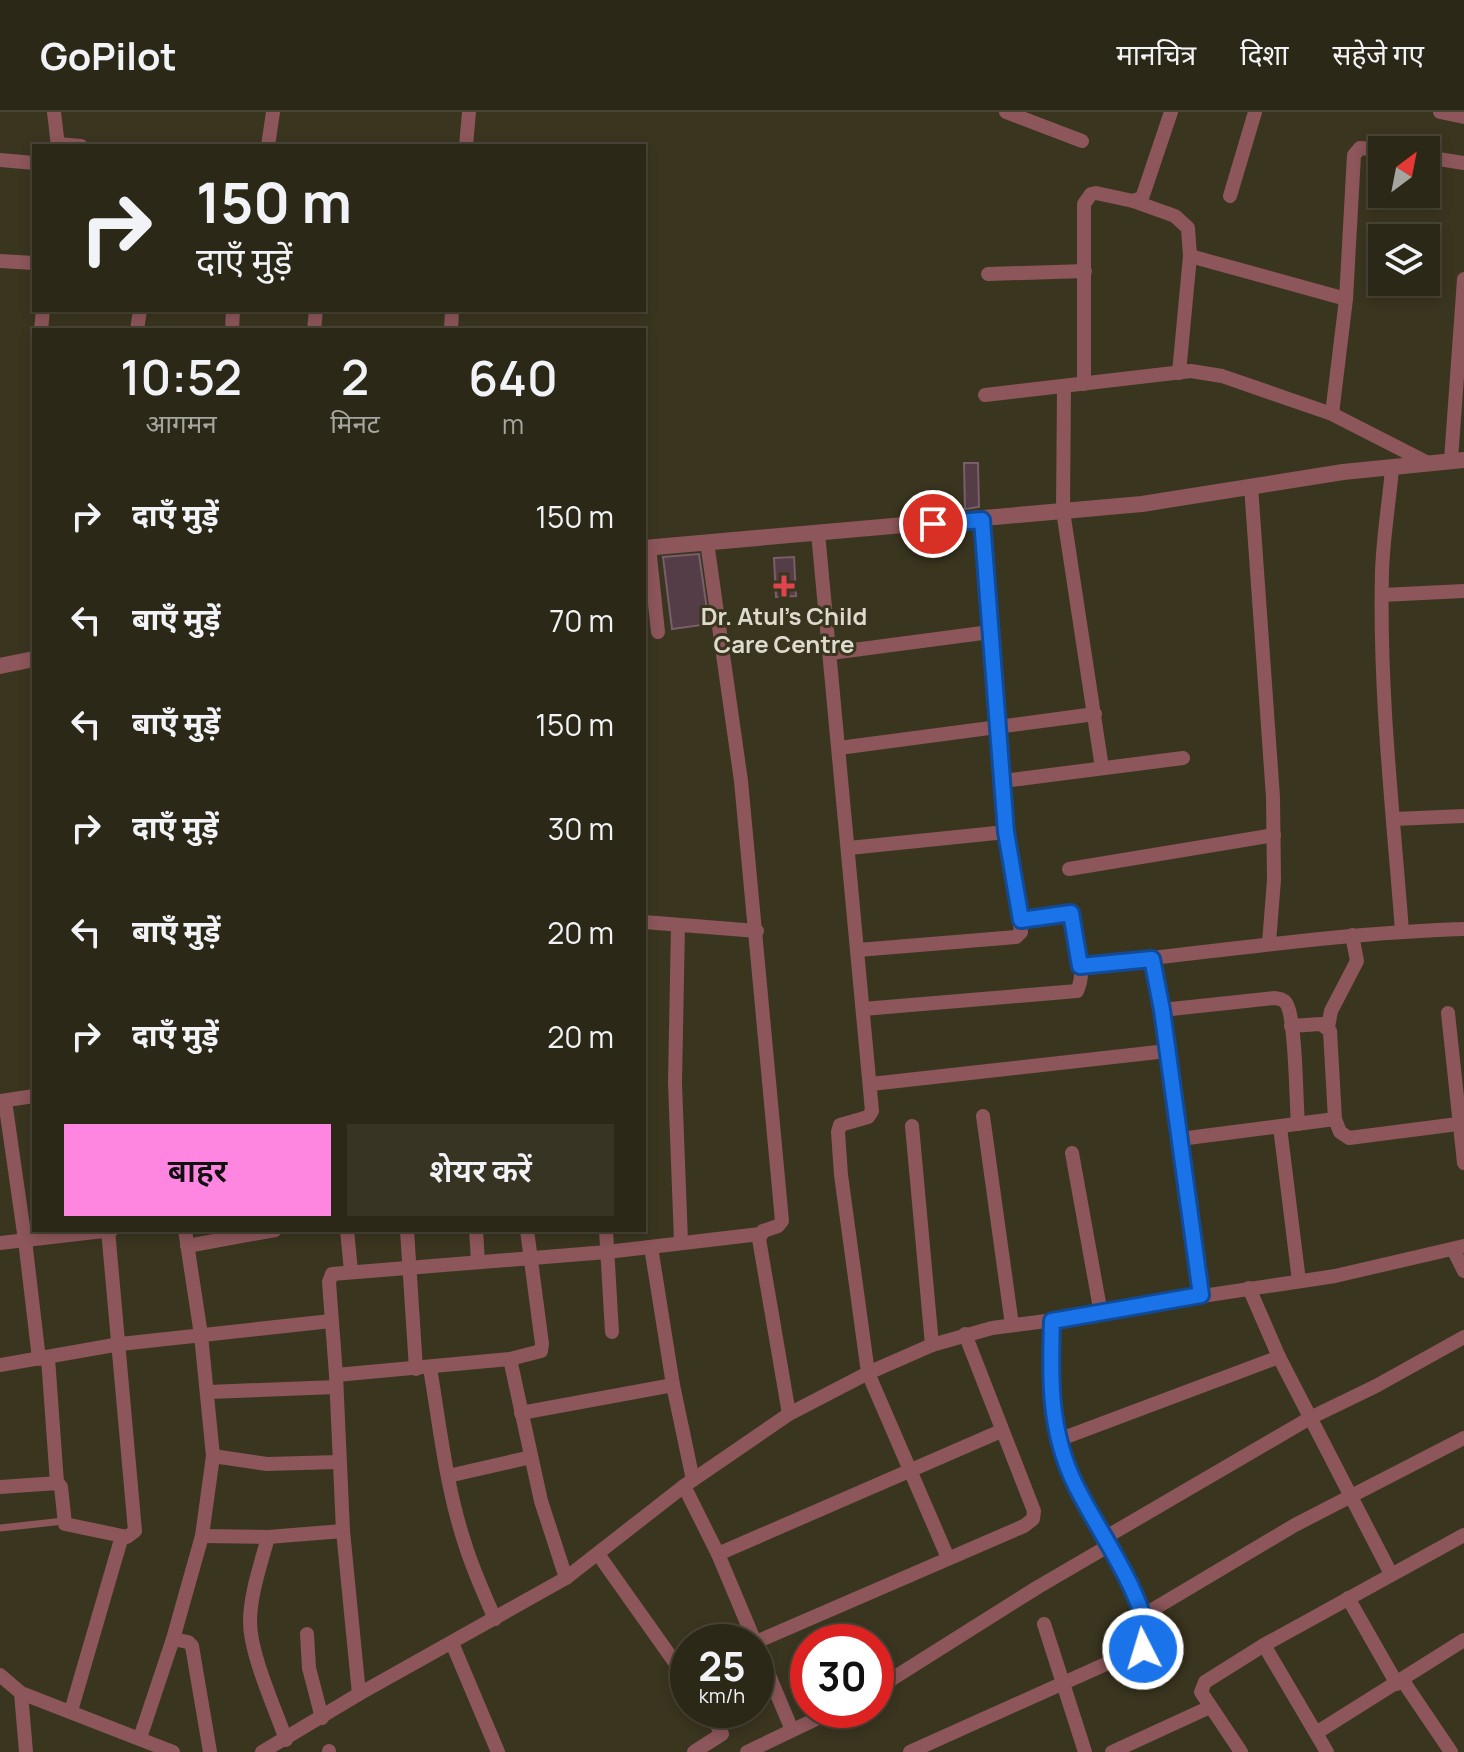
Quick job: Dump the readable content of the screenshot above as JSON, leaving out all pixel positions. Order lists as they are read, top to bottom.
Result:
{
  "places": {
    "health": ["Dr. Atul's Child Care Centre"]
  },
  "north": "top right",
  "page": {
    "header": "GoPilot",
    "nav": ["मानचित्र", "दिशा", "सहेजे गए"],
    "turn": ["150 m", "दाएँ मुड़ें"],
    "eta": [
      "10:52",
      "आगमन",
      "2",
      "मिनट",
      "640",
      "m"
    ],
    "list": [
      {
        "name": "दाएँ मुड़ें",
        "value": "150 m"
      },
      {
        "name": "बाएँ मुड़ें",
        "value": "70 m"
      },
      {
        "name": "बाएँ मुड़ें",
        "value": "150 m"
      },
      {
        "name": "दाएँ मुड़ें",
        "value": "30 m"
      },
      {
        "name": "बाएँ मुड़ें",
        "value": "20 m"
      },
      {
        "name": "दाएँ मुड़ें",
        "value": "20 m"
      }
    ],
    "buttons": ["बाहर", "शेयर करें"],
    "speed": "25 km/h",
    "limit": "30"
  }
}
